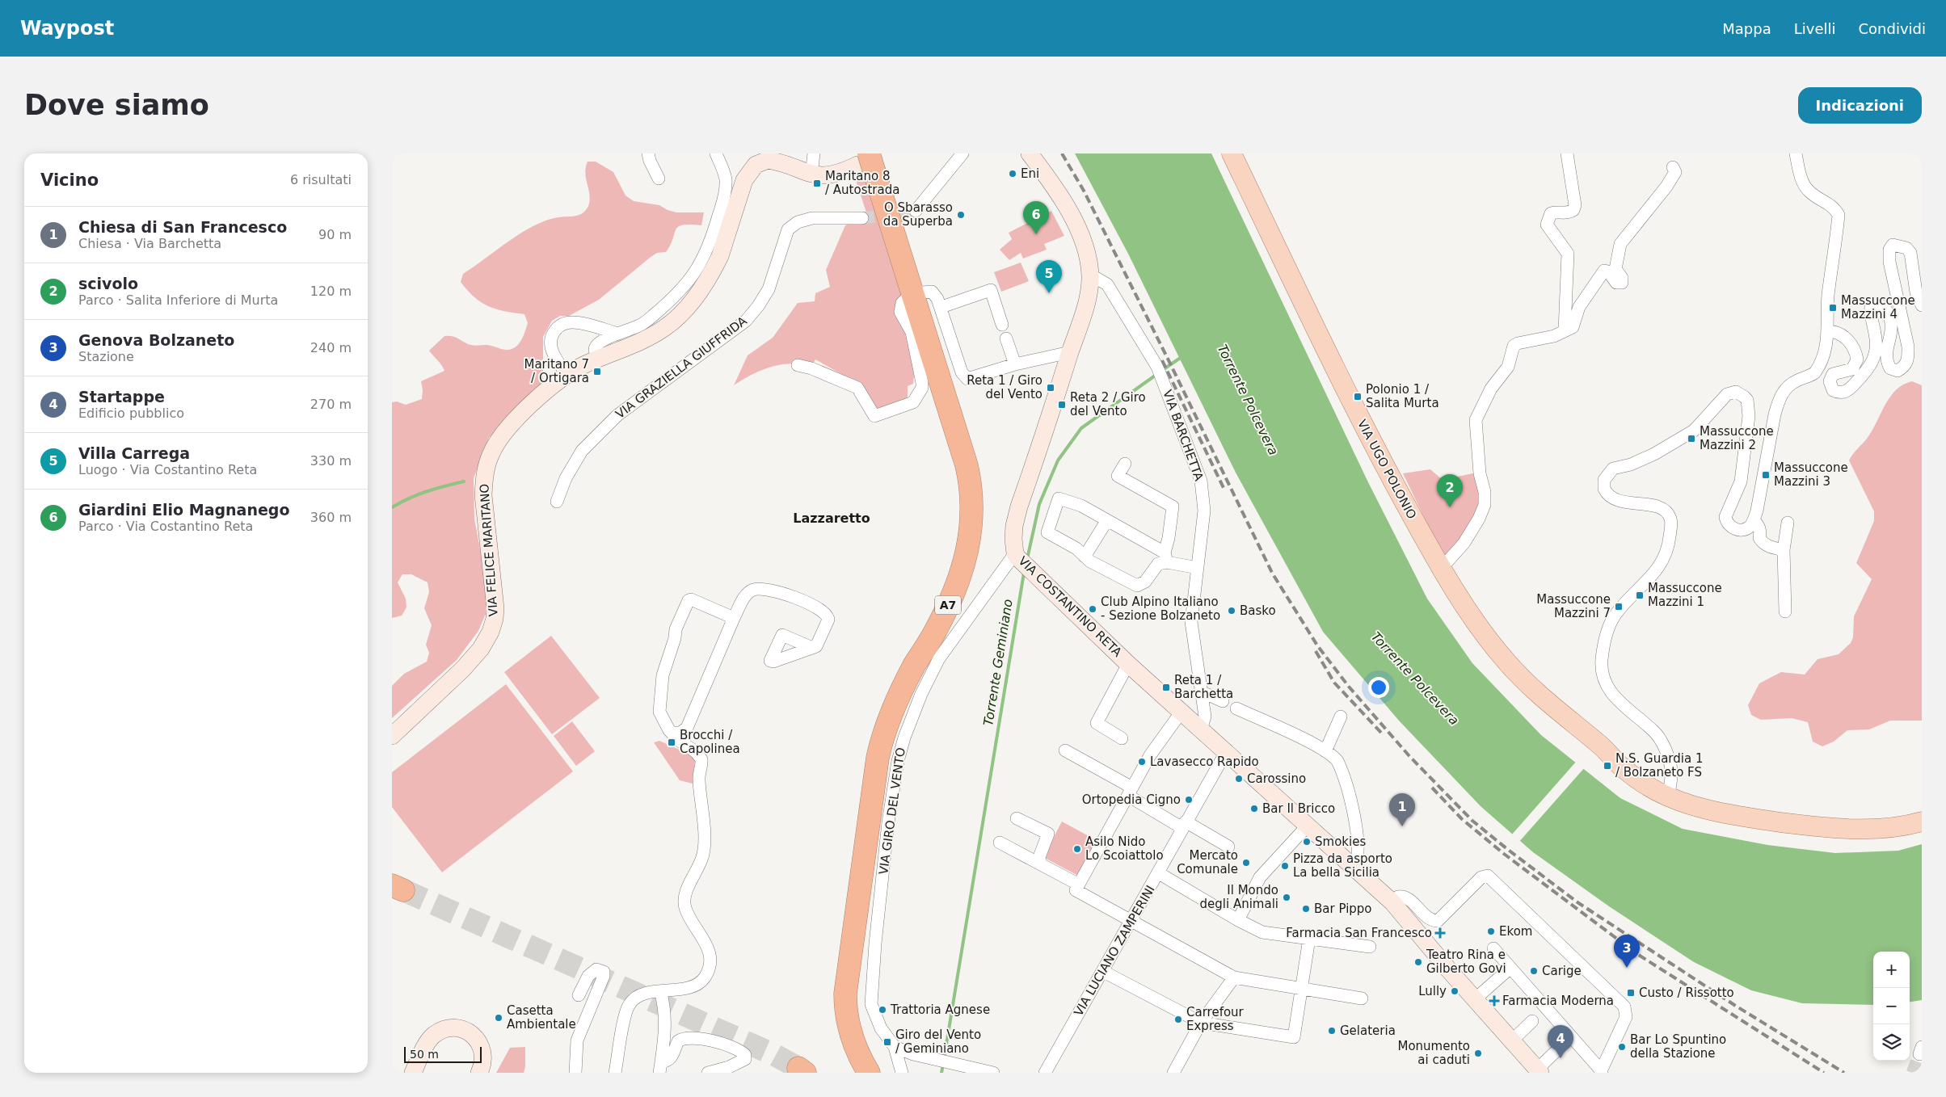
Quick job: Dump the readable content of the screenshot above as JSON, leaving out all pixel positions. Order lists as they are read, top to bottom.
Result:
{
  "streets": {
    "highway": ["A7"],
    "main road": ["VIA UGO POLONIO", "VIA FELICE MARITANO", "VIA COSTANTINO RETA"],
    "street": [
      "VIA GRAZIELLA GIUFFRIDA",
      "VIA BARCHETTA",
      "VIA GIRO DEL VENTO",
      "VIA LUCIANO ZAMPERINI"
    ]
  },
  "crossings": [
    ["VIA BARCHETTA", "VIA COSTANTINO RETA"],
    ["VIA FELICE MARITANO", "A7"],
    ["VIA COSTANTINO RETA", "VIA GIRO DEL VENTO"],
    ["VIA COSTANTINO RETA", "VIA LUCIANO ZAMPERINI"]
  ],
  "districts": ["Lazzaretto"],
  "water": ["Torrente Polcevera", "Torrente Geminiano"],
  "places": {
    "other": [
      "Eni",
      "O Sbarasso da Superba",
      "Club Alpino Italiano - Sezione Bolzaneto",
      "Basko",
      "Lavasecco Rapido",
      "Carossino",
      "Ortopedia Cigno",
      "Bar Il Bricco",
      "Smokies",
      "Asilo Nido Lo Scoiattolo",
      "Mercato Comunale",
      "Pizza da asporto La bella Sicilia",
      "Il Mondo degli Animali",
      "Bar Pippo",
      "Ekom",
      "Teatro Rina e Gilberto Govi",
      "Carige",
      "Lully",
      "Trattoria Agnese",
      "Casetta Ambientale",
      "Carrefour Express",
      "Gelateria",
      "Bar Lo Spuntino della Stazione",
      "Monumento ai caduti"
    ],
    "transit": [
      "Maritano 8 / Autostrada",
      "Massuccone Mazzini 4",
      "Maritano 7 / Ortigara",
      "Reta 1 / Giro del Vento",
      "Polonio 1 / Salita Murta",
      "Reta 2 / Giro del Vento",
      "Massuccone Mazzini 2",
      "Massuccone Mazzini 3",
      "Massuccone Mazzini 1",
      "Massuccone Mazzini 7",
      "Reta 1 / Barchetta",
      "Brocchi / Capolinea",
      "N.S. Guardia 1 / Bolzaneto FS",
      "Custo / Rissotto",
      "Giro del Vento / Geminiano"
    ],
    "health": ["Farmacia San Francesco", "Farmacia Moderna"]
  },
  "scale_bar": "50 m",
  "page": {
    "header": "Waypost",
    "nav": ["Mappa", "Livelli", "Condividi"],
    "buttons": "Indicazioni",
    "title": "Dove siamo",
    "heading": ["Vicino", "6 risultati"],
    "pins": [
      "6",
      "5",
      "2",
      "1",
      "3",
      "4"
    ],
    "list": [
      {
        "mark": "1",
        "name": "Chiesa di San Francesco",
        "note": "Chiesa · Via Barchetta",
        "value": "90 m"
      },
      {
        "mark": "2",
        "name": "scivolo",
        "note": "Parco · Salita Inferiore di Murta",
        "value": "120 m"
      },
      {
        "mark": "3",
        "name": "Genova Bolzaneto",
        "note": "Stazione",
        "value": "240 m"
      },
      {
        "mark": "4",
        "name": "Startappe",
        "note": "Edificio pubblico",
        "value": "270 m"
      },
      {
        "mark": "5",
        "name": "Villa Carrega",
        "note": "Luogo · Via Costantino Reta",
        "value": "330 m"
      },
      {
        "mark": "6",
        "name": "Giardini Elio Magnanego",
        "note": "Parco · Via Costantino Reta",
        "value": "360 m"
      }
    ],
    "map_buttons": ["+", "−"],
    "scale": "50 m"
  }
}
